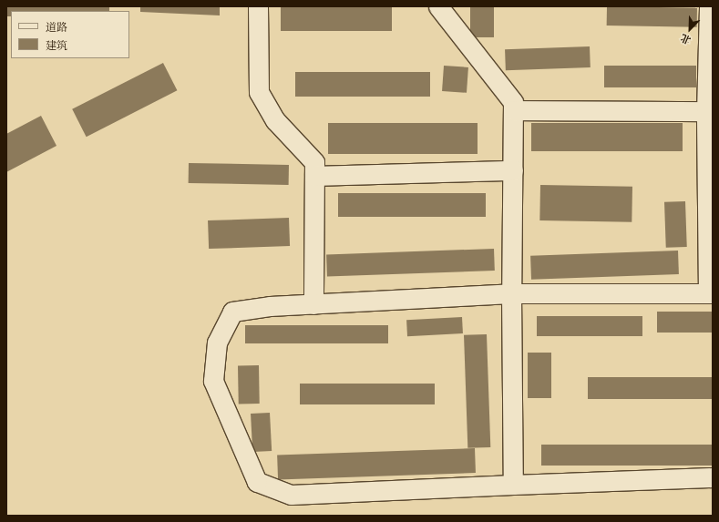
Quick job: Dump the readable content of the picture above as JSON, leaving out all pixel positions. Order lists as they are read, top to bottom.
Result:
{
  "legend": ["道路", "建筑"],
  "north": "bottom left"
}
